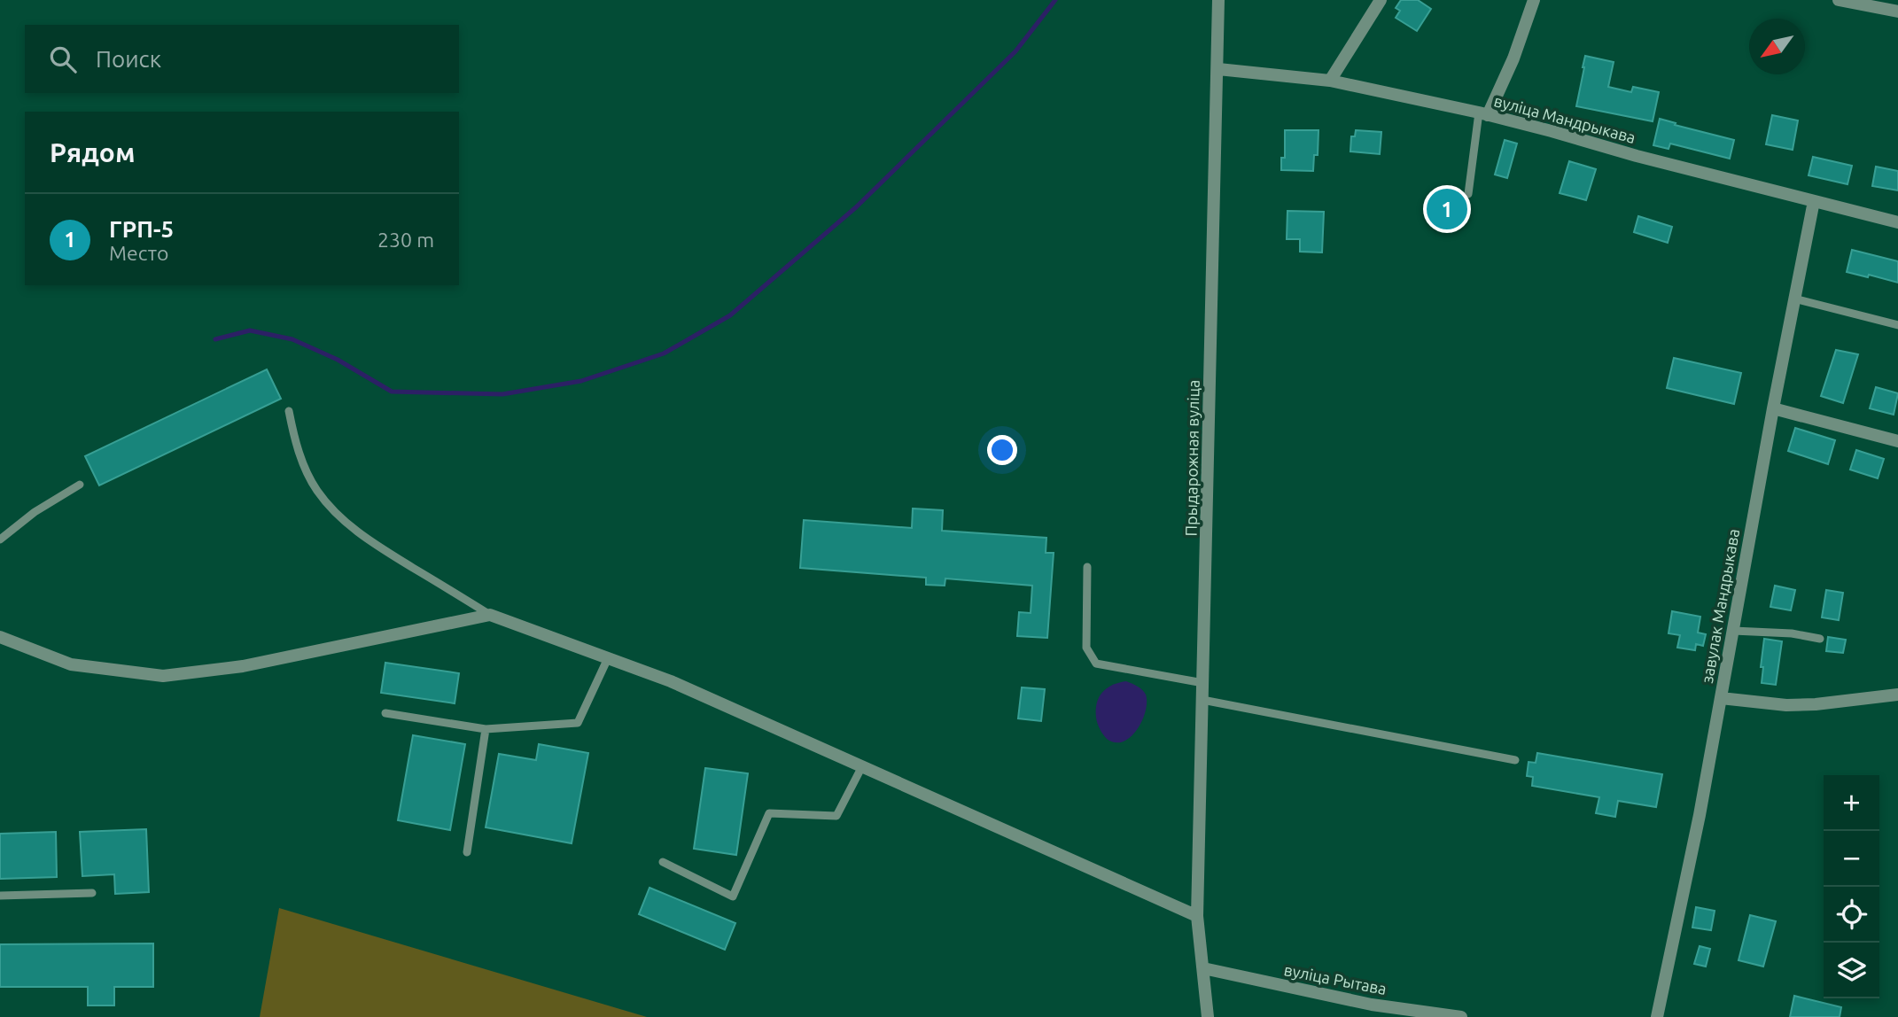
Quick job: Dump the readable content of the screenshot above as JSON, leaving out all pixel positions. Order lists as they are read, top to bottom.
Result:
{
  "streets": {
    "street": [
      "вуліца Мандрыкава",
      "Прыдарожная вуліца",
      "завулак Мандрыкава",
      "вуліца Рытава"
    ]
  },
  "crossings": [
    ["вуліца Мандрыкава", "Прыдарожная вуліца"],
    ["вуліца Мандрыкава", "завулак Мандрыкава"],
    ["Прыдарожная вуліца", "вуліца Рытава"]
  ],
  "north": "bottom left",
  "page": {
    "search": "Поиск",
    "heading": "Рядом",
    "pins": "1",
    "list": [
      {
        "mark": "1",
        "name": "ГРП-5",
        "note": "Место",
        "value": "230 m"
      }
    ],
    "map_buttons": ["+", "−"]
  }
}
